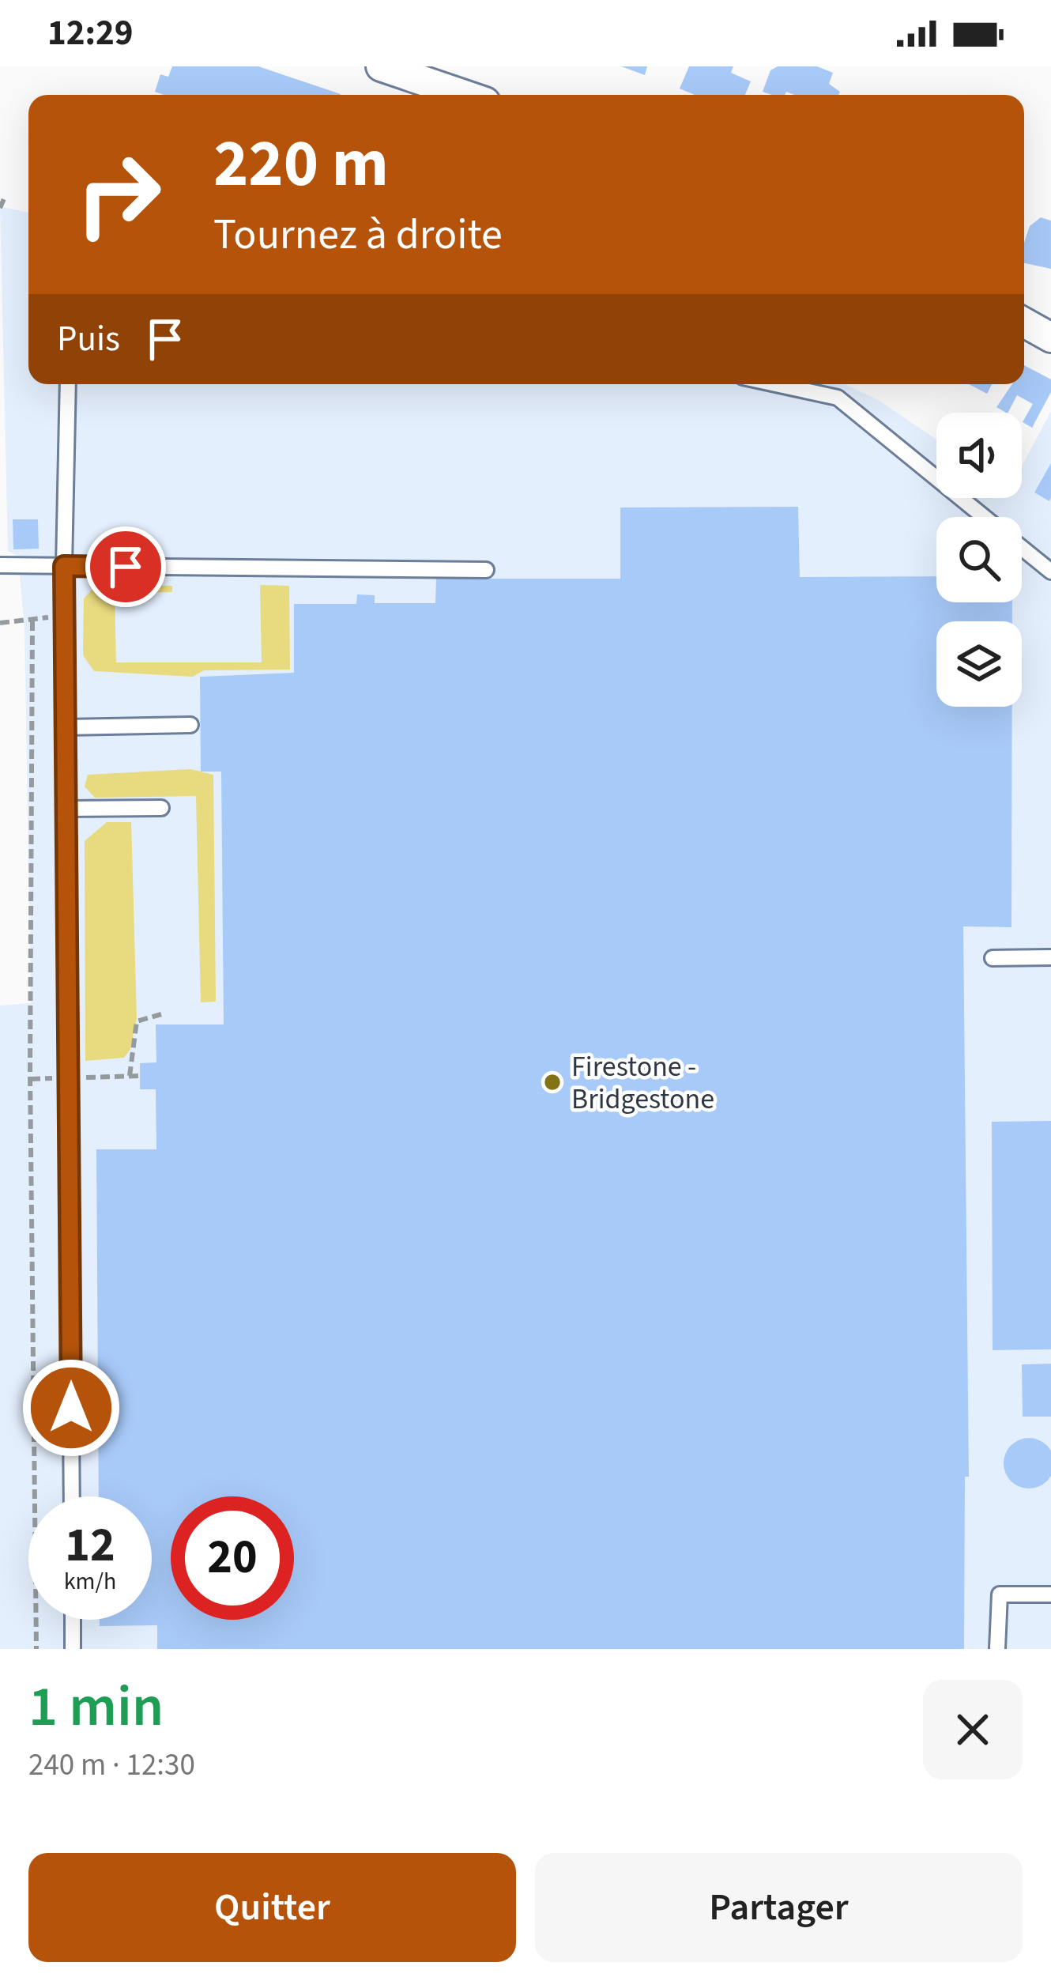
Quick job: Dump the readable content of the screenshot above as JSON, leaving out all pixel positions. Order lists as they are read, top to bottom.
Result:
{
  "places": ["Firestone - Bridgestone"],
  "page": {
    "status": "12:29",
    "turn": ["220 m", "Tournez à droite"],
    "then": "Puis",
    "speed": "12 km/h",
    "limit": "20",
    "heading": ["1 min", "240 m · 12:30"],
    "buttons": ["Quitter", "Partager"]
  }
}
